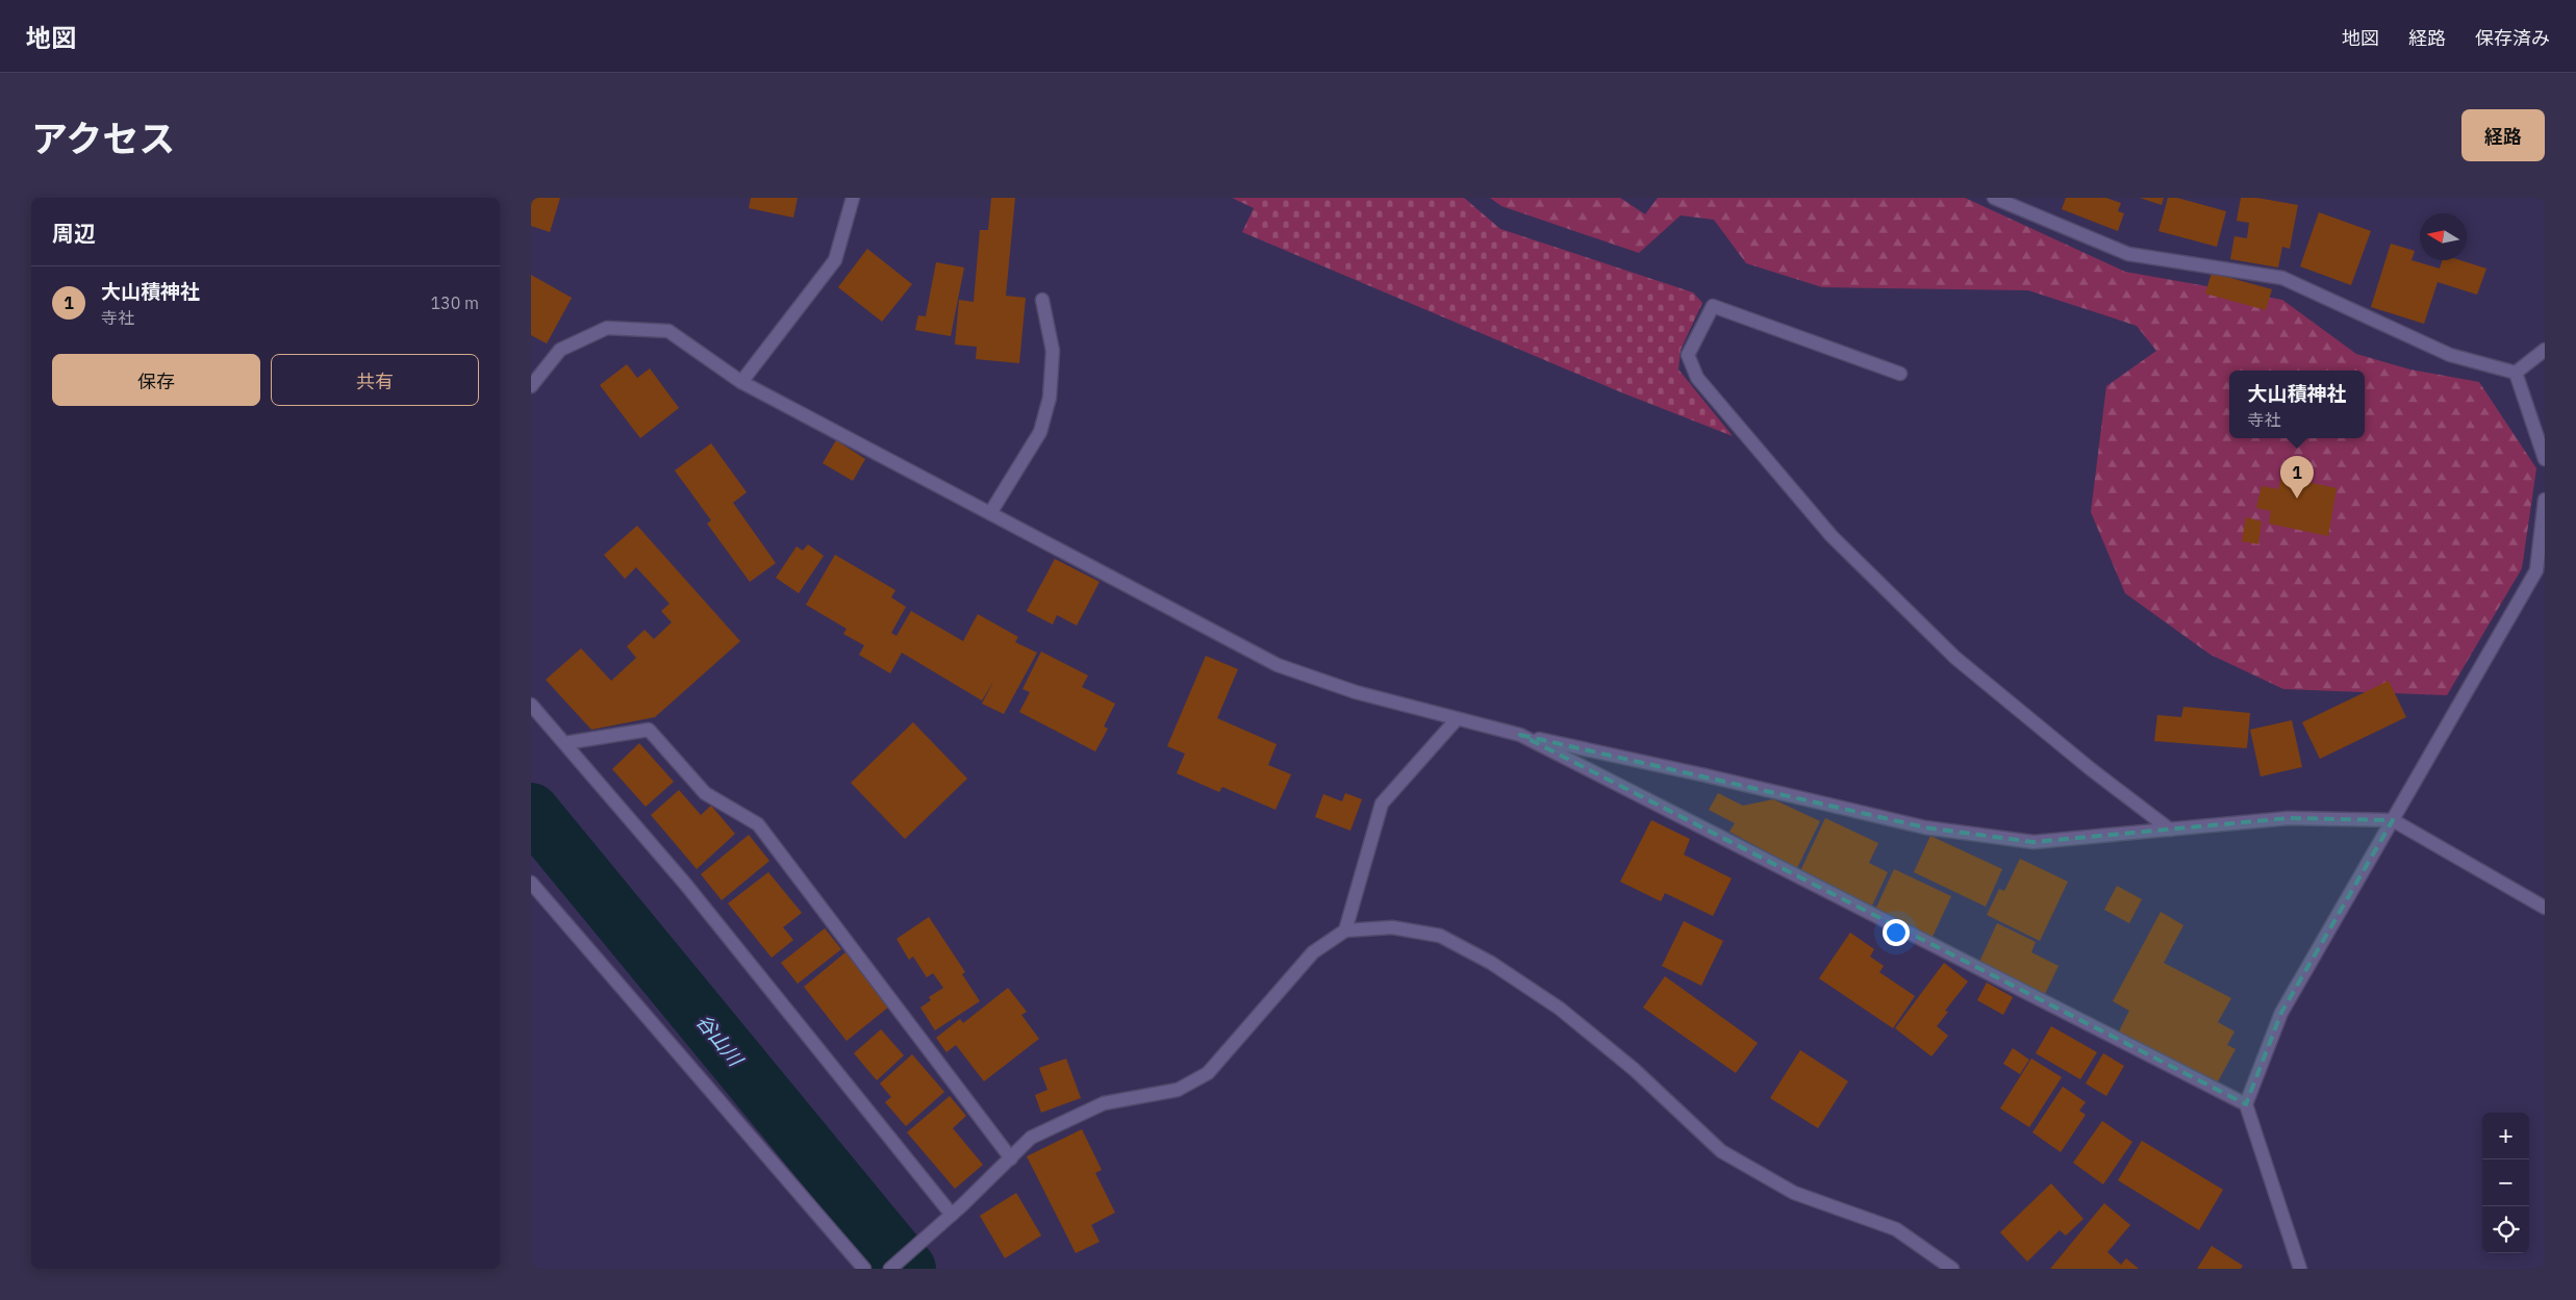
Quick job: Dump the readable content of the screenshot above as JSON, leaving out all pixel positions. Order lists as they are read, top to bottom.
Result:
{
  "water": ["谷山川"],
  "north": "left",
  "page": {
    "header": "地図",
    "nav": ["地図", "経路", "保存済み"],
    "title": "アクセス",
    "buttons": [
      "経路",
      ["保存", "共有"]
    ],
    "heading": "周辺",
    "list": [
      {
        "mark": "1",
        "name": "大山積神社",
        "note": "寺社",
        "value": "130 m"
      }
    ],
    "popup": ["大山積神社", "寺社"],
    "pins": "1",
    "map_buttons": ["+", "−"]
  }
}
